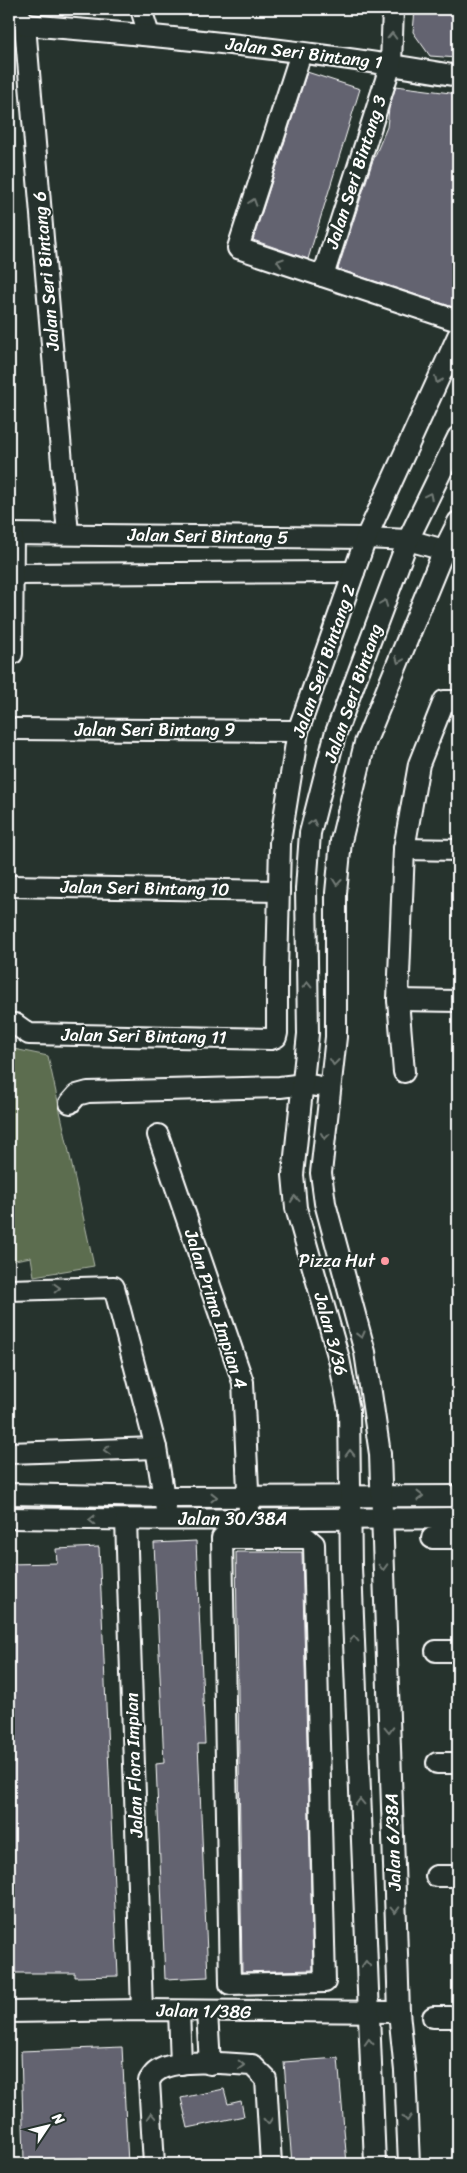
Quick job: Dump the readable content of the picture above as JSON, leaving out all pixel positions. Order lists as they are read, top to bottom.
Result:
{
  "streets": {
    "street": [
      "Jalan Seri Bintang 1",
      "Jalan Seri Bintang 3",
      "Jalan Seri Bintang 6",
      "Jalan Seri Bintang 5",
      "Jalan Seri Bintang 2",
      "Jalan Seri Bintang",
      "Jalan Seri Bintang 9",
      "Jalan Seri Bintang 10",
      "Jalan Seri Bintang 11",
      "Jalan Prima Impian 4",
      "Jalan 3/36",
      "Jalan 30/38A",
      "Jalan Flora Impian",
      "Jalan 6/38A",
      "Jalan 1/38G"
    ]
  },
  "crossings": [
    ["Jalan Seri Bintang 1", "Jalan Seri Bintang 3"],
    ["Jalan Seri Bintang 1", "Jalan Seri Bintang 6"],
    ["Jalan Seri Bintang 6", "Jalan Seri Bintang 5"],
    ["Jalan Seri Bintang 5", "Jalan Seri Bintang 2"],
    ["Jalan Seri Bintang 5", "Jalan Seri Bintang"],
    ["Jalan Seri Bintang 2", "Jalan Seri Bintang 9"],
    ["Jalan Seri Bintang 2", "Jalan Seri Bintang 10"],
    ["Jalan Seri Bintang 2", "Jalan Seri Bintang 11"],
    ["Jalan Seri Bintang", "Jalan 3/36"],
    ["Jalan Prima Impian 4", "Jalan 30/38A"],
    ["Jalan 3/36", "Jalan 30/38A"],
    ["Jalan 3/36", "Jalan 6/38A"],
    ["Jalan 30/38A", "Jalan Flora Impian"],
    ["Jalan 30/38A", "Jalan 6/38A"],
    ["Jalan Flora Impian", "Jalan 1/38G"],
    ["Jalan 6/38A", "Jalan 1/38G"]
  ],
  "places": ["Pizza Hut"],
  "north": "top right"
}
